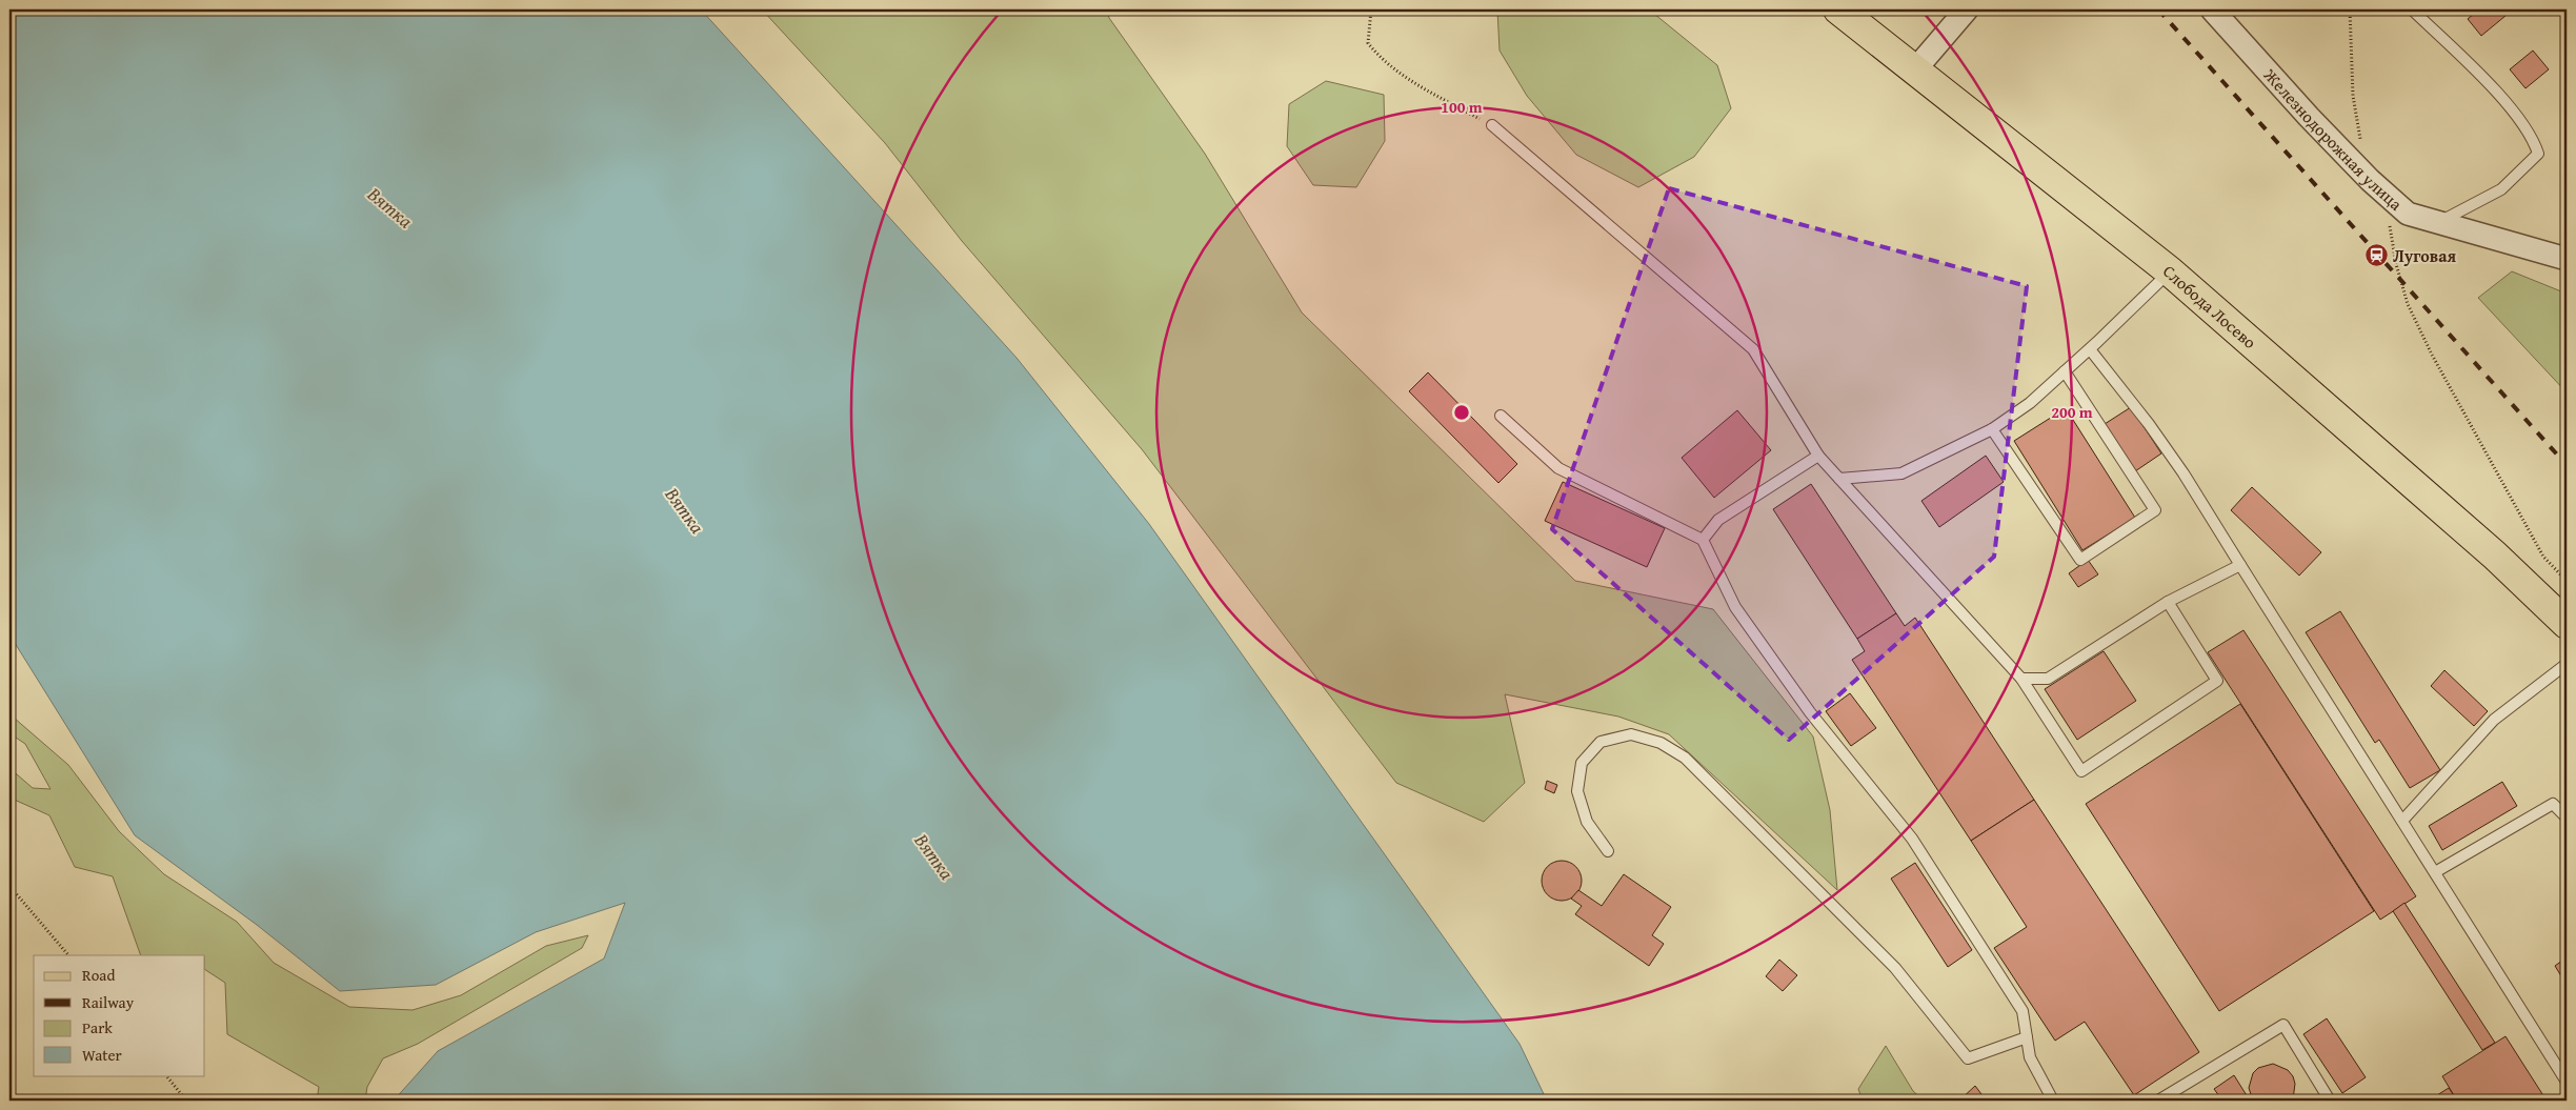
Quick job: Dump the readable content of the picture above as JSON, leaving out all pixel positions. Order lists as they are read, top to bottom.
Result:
{
  "streets": {
    "main road": ["Слобода Лосево"],
    "street": ["Железнодорожная улица"]
  },
  "water": ["Вятка"],
  "places": {
    "station": ["Луговая"]
  },
  "legend": [
    "Road",
    "Railway",
    "Park",
    "Water"
  ],
  "rings": ["100 m", "200 m"]
}
